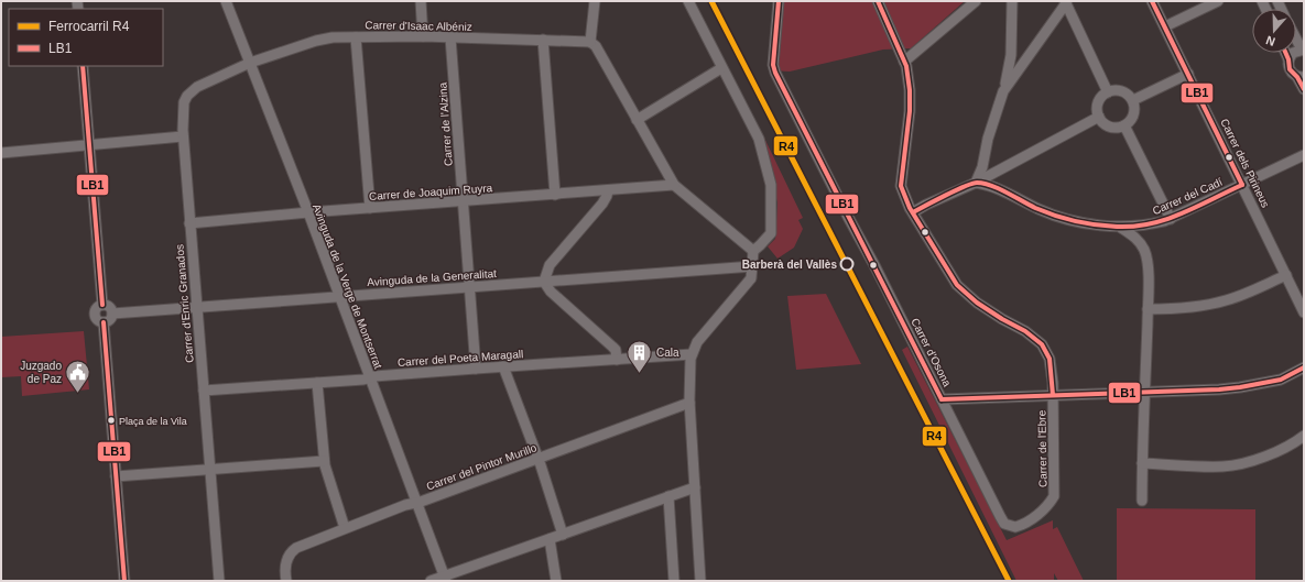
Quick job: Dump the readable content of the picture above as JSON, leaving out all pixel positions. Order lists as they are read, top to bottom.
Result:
{
  "streets": {
    "street": [
      "Carrer d'Isaac Albéniz",
      "Carrer de l'Alzina",
      "Carrer dels Pirineus",
      "Carrer de Joaquim Ruyra",
      "Carrer del Cadí",
      "Avinguda de la Generalitat",
      "Avinguda de la Verge de Montserrat",
      "Carrer d'Enric Granados",
      "Carrer d'Osona",
      "Carrer del Poeta Maragall",
      "Carrer de l'Ebre",
      "Carrer del Pintor Murillo"
    ]
  },
  "crossings": [
    ["Carrer d'Isaac Albéniz", "Carrer de l'Alzina"],
    ["Carrer d'Isaac Albéniz", "Avinguda de la Verge de Montserrat"],
    ["Carrer d'Isaac Albéniz", "Carrer d'Enric Granados"],
    ["Carrer de l'Alzina", "Carrer de Joaquim Ruyra"],
    ["Carrer de l'Alzina", "Avinguda de la Generalitat"],
    ["Carrer de l'Alzina", "Carrer del Poeta Maragall"],
    ["Carrer dels Pirineus", "Carrer del Cadí"],
    ["Carrer de Joaquim Ruyra", "Avinguda de la Verge de Montserrat"],
    ["Carrer de Joaquim Ruyra", "Carrer d'Enric Granados"],
    ["Avinguda de la Generalitat", "Avinguda de la Verge de Montserrat"],
    ["Avinguda de la Generalitat", "Carrer d'Enric Granados"],
    ["Avinguda de la Verge de Montserrat", "Carrer d'Enric Granados"],
    ["Avinguda de la Verge de Montserrat", "Carrer del Poeta Maragall"],
    ["Avinguda de la Verge de Montserrat", "Carrer del Pintor Murillo"],
    ["Carrer d'Enric Granados", "Carrer del Poeta Maragall"],
    ["Carrer d'Osona", "Carrer de l'Ebre"]
  ],
  "places": {
    "other": ["Barberà del Vallès", "Plaça de la Vila"],
    "building": ["Cala"],
    "public building": ["Juzgado de Paz"]
  },
  "lines": ["rail line R4", "transit line LB1"],
  "legend": ["Ferrocarril R4", "LB1"],
  "north": "bottom"
}
